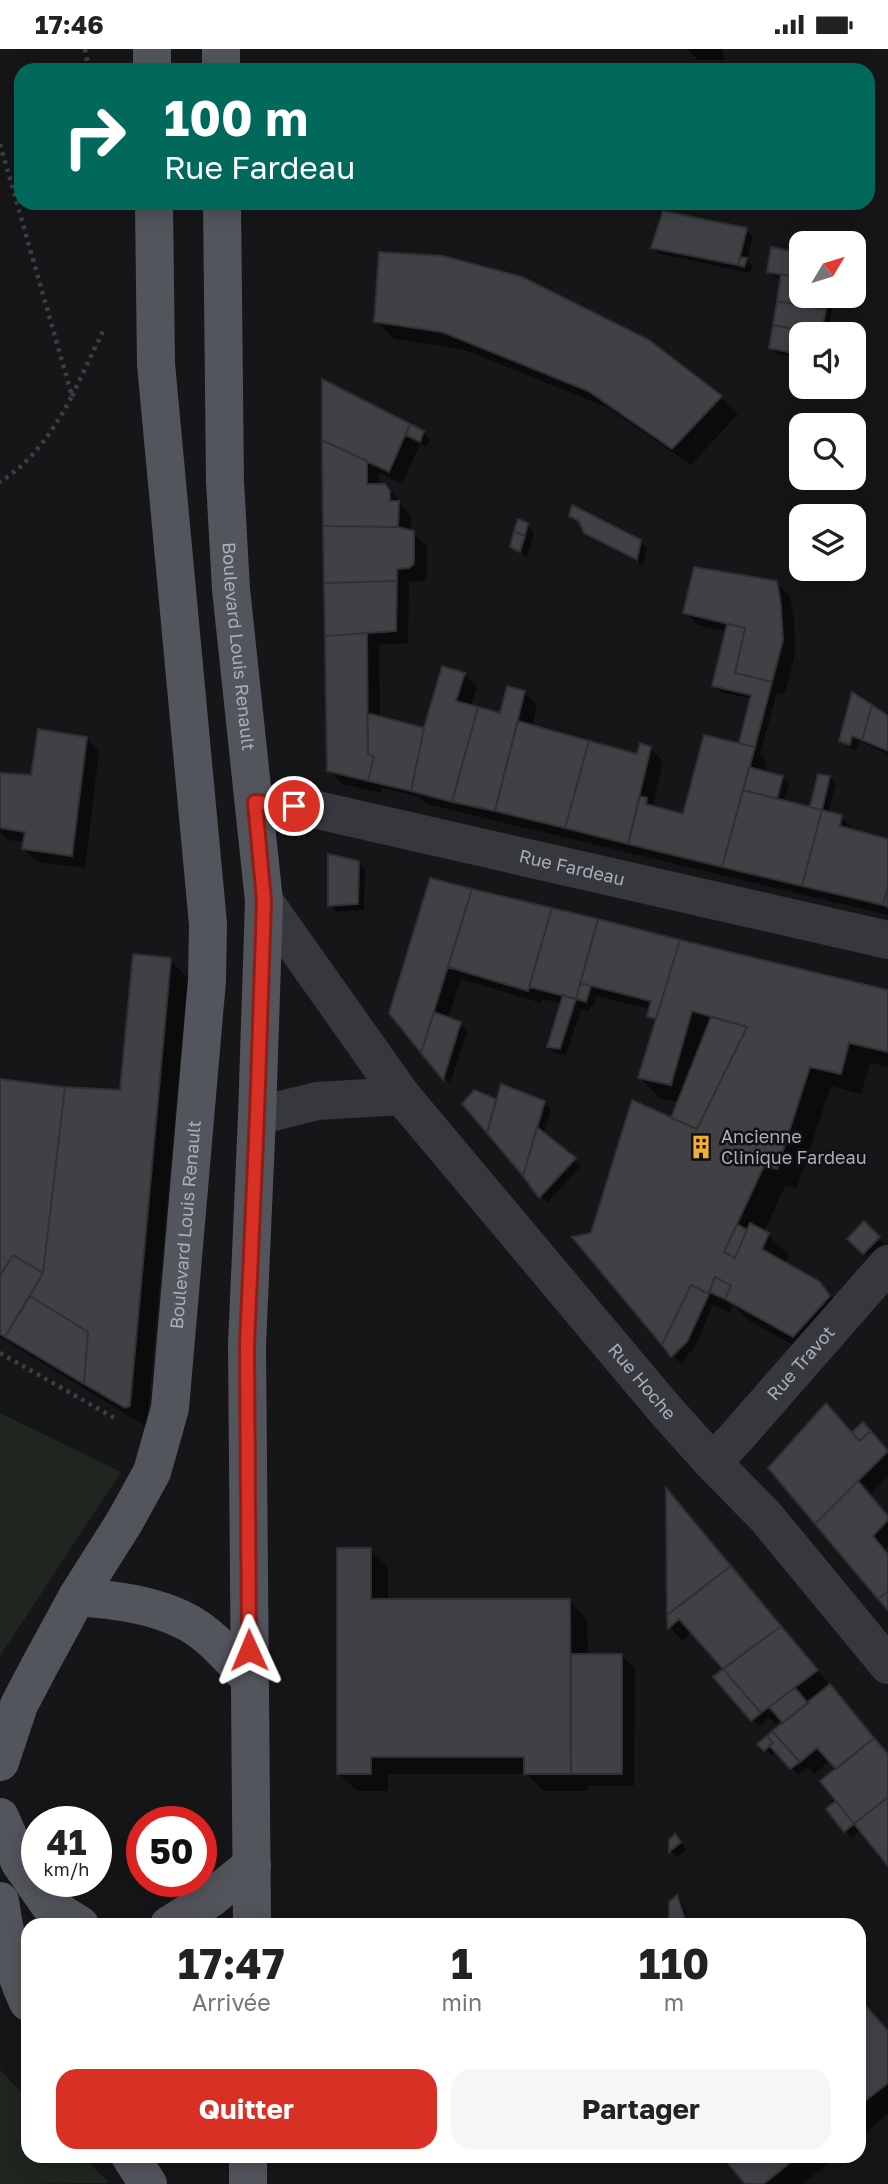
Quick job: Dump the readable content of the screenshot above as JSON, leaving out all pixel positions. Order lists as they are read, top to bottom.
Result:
{
  "streets": {
    "main road": ["Boulevard Louis Renault"],
    "street": ["Rue Fardeau", "Rue Travot", "Rue Hoche"]
  },
  "crossings": [
    ["Boulevard Louis Renault", "Rue Fardeau"],
    ["Boulevard Louis Renault", "Rue Hoche"],
    ["Rue Travot", "Rue Hoche"]
  ],
  "places": {
    "building": ["Ancienne Clinique Fardeau"]
  },
  "north": "top right",
  "page": {
    "status": "17:46",
    "turn": ["100 m", "Rue Fardeau"],
    "speed": "41 km/h",
    "limit": "50",
    "eta": [
      "17:47",
      "Arrivée",
      "1",
      "min",
      "110",
      "m"
    ],
    "buttons": ["Quitter", "Partager"]
  }
}
